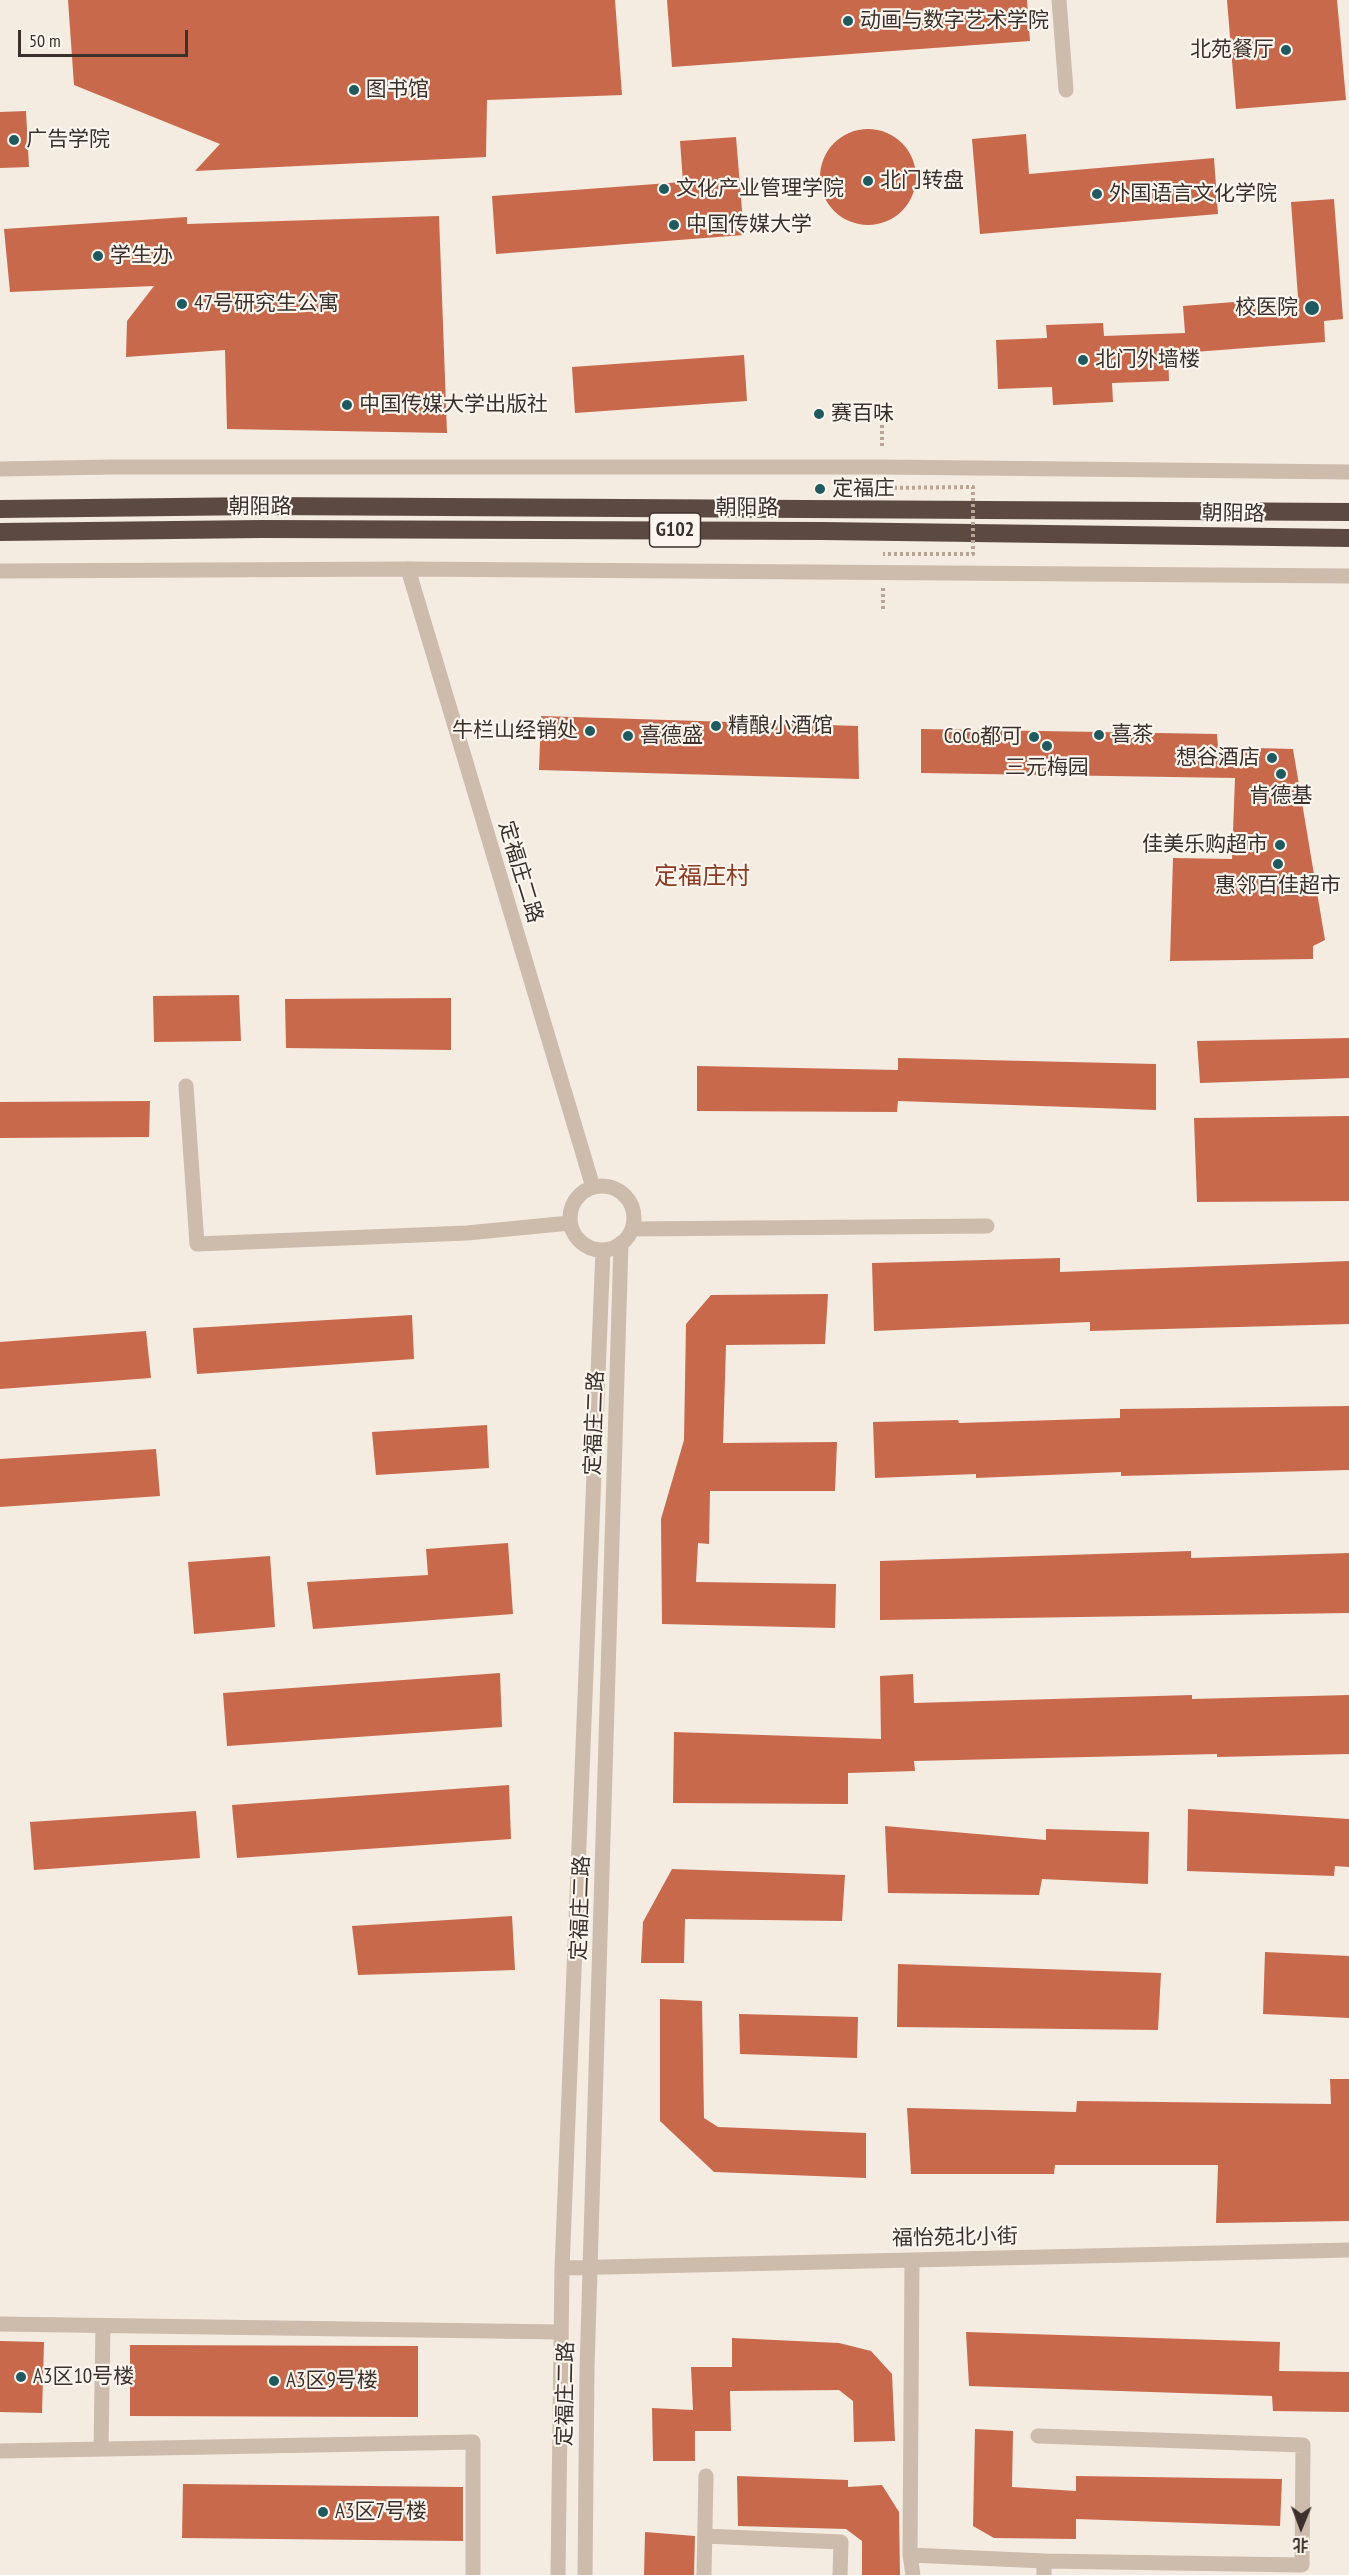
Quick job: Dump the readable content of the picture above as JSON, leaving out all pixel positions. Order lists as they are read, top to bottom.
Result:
{
  "streets": {
    "highway": ["朝阳路", "G102"],
    "street": ["定福庄二路", "福怡苑北小街"]
  },
  "crossings": [
    ["定福庄二路", "福怡苑北小街"]
  ],
  "districts": ["定福庄村"],
  "places": [
    "动画与数字艺术学院",
    "北苑餐厅",
    "图书馆",
    "广告学院",
    "北门转盘",
    "文化产业管理学院",
    "外国语言文化学院",
    "中国传媒大学",
    "学生办",
    "47号研究生公寓",
    "校医院",
    "北门外墙楼",
    "中国传媒大学出版社",
    "赛百味",
    "定福庄",
    "精酿小酒馆",
    "牛栏山经销处",
    "喜茶",
    "喜德盛",
    "CoCo都可",
    "三元梅园",
    "想谷酒店",
    "肯德基",
    "佳美乐购超市",
    "惠邻百佳超市",
    "A3区10号楼",
    "A3区9号楼",
    "A3区7号楼"
  ],
  "scale_bar": "50 m",
  "north": "bottom"
}
